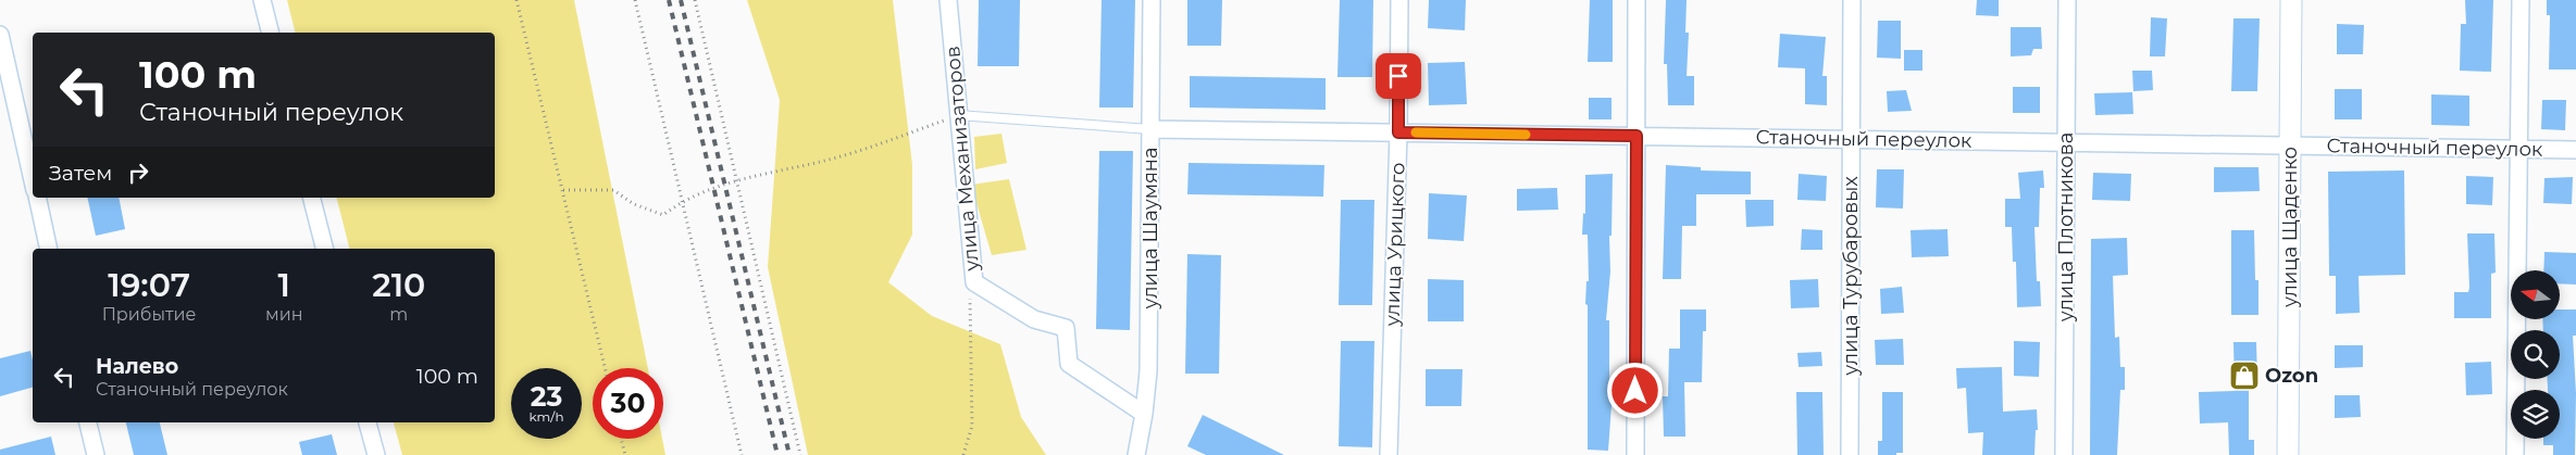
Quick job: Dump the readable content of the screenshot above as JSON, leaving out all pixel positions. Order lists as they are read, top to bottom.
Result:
{
  "streets": {
    "street": [
      "Станочный переулок",
      "улица Механизаторов",
      "улица Плотникова",
      "улица Щаденко",
      "улица Шаумяна",
      "улица Урицкого",
      "улица Турубаровых"
    ]
  },
  "crossings": [
    ["Станочный переулок", "улица Плотникова"],
    ["Станочный переулок", "улица Щаденко"],
    ["Станочный переулок", "улица Шаумяна"],
    ["Станочный переулок", "улица Урицкого"],
    ["Станочный переулок", "улица Турубаровых"],
    ["улица Механизаторов", "улица Шаумяна"]
  ],
  "places": {
    "shop": ["Ozon"]
  },
  "north": "left",
  "page": {
    "turn": ["100 m", "Станочный переулок"],
    "then": "Затем",
    "eta": [
      "19:07",
      "Прибытие",
      "1",
      "мин",
      "210",
      "m"
    ],
    "list": [
      {
        "name": "Налево",
        "note": "Станочный переулок",
        "value": "100 m"
      }
    ],
    "speed": "23 km/h",
    "limit": "30"
  }
}
